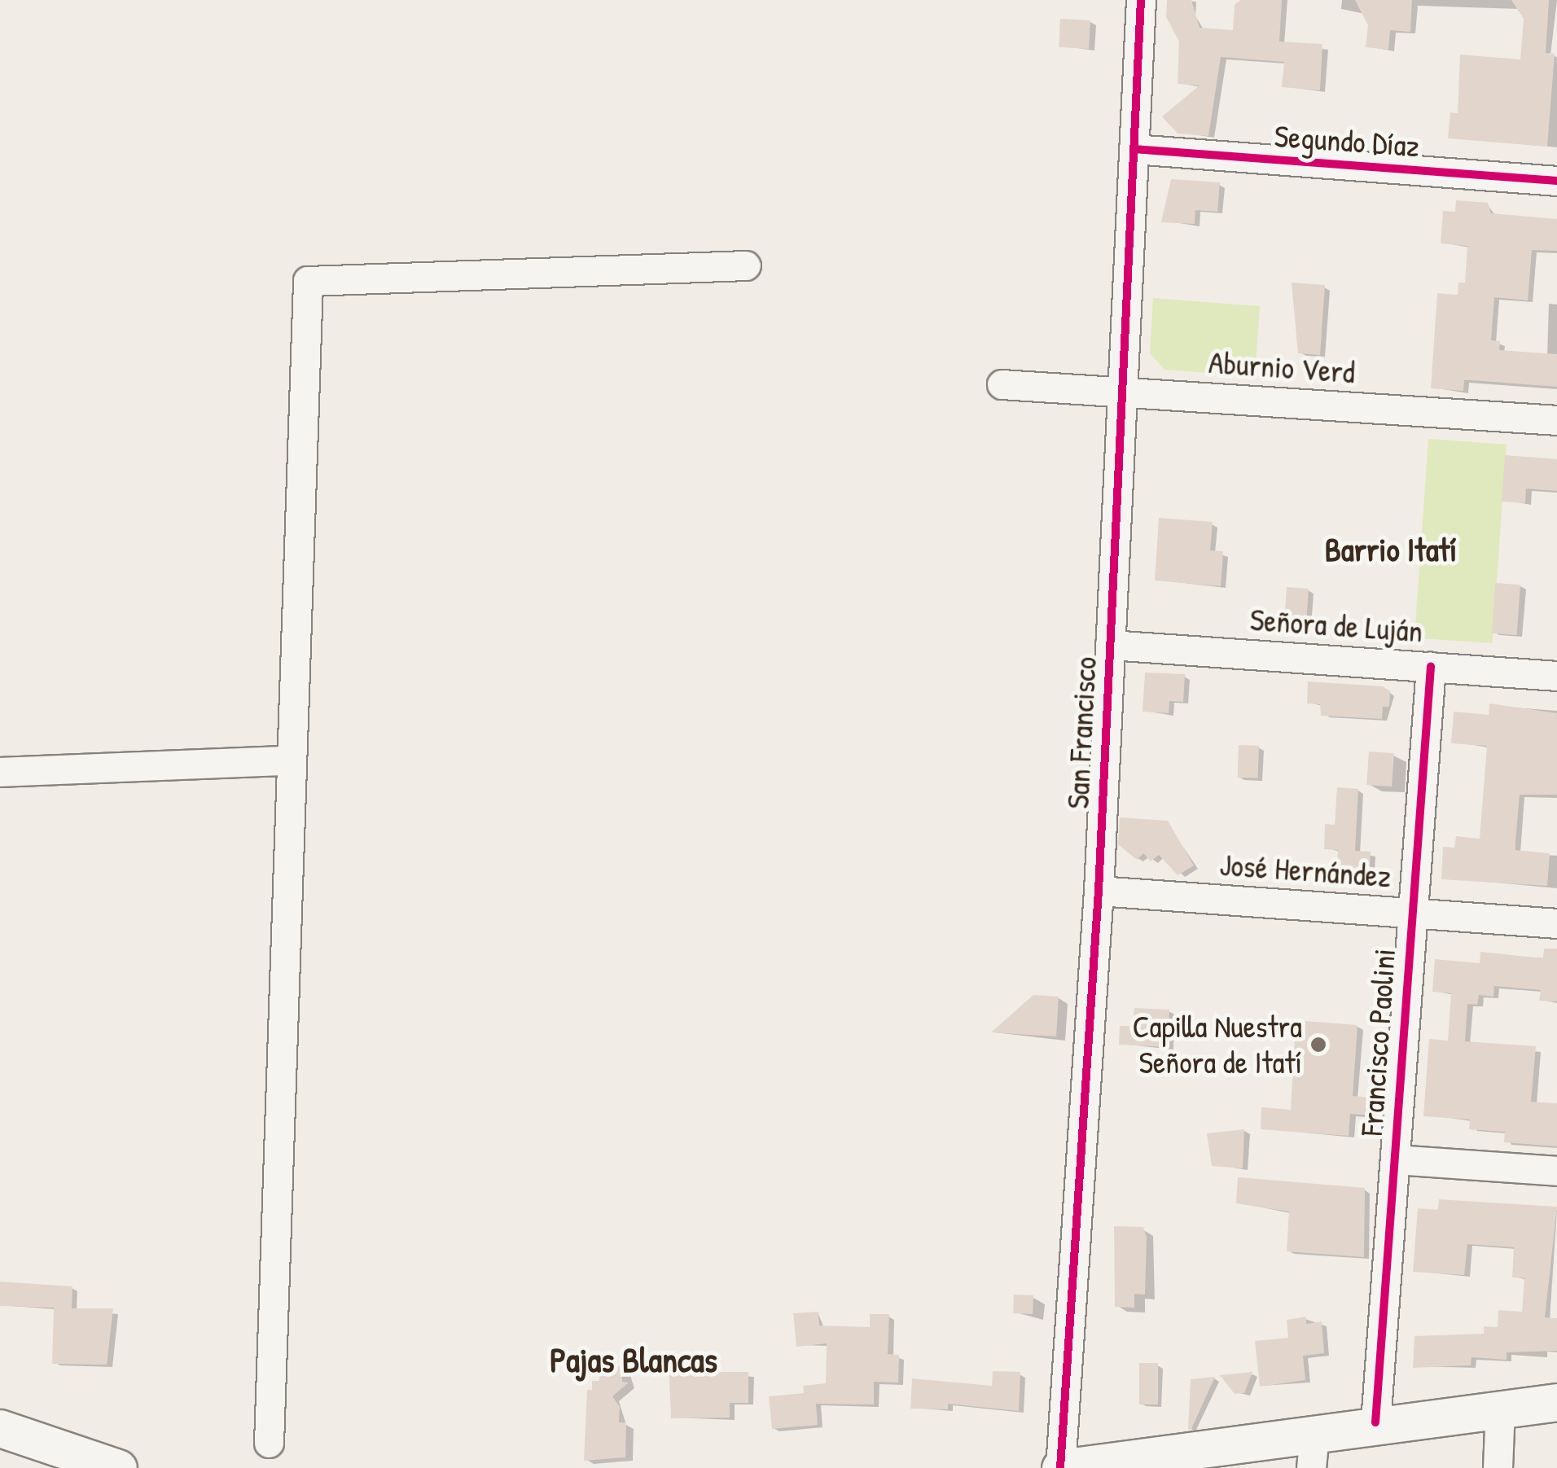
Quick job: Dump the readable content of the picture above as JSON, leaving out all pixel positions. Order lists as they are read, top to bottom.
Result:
{
  "streets": {
    "street": [
      "Segundo Díaz",
      "Aburnio Verd",
      "Señora de Luján",
      "San Francisco",
      "José Hernández",
      "Francisco Paolini"
    ]
  },
  "crossings": [
    ["Segundo Díaz", "San Francisco"],
    ["Aburnio Verd", "San Francisco"],
    ["Señora de Luján", "San Francisco"],
    ["Señora de Luján", "Francisco Paolini"],
    ["San Francisco", "José Hernández"],
    ["José Hernández", "Francisco Paolini"]
  ],
  "districts": ["Barrio Itatí", "Pajas Blancas"],
  "places": ["Capilla Nuestra Señora de Itatí"]
}
